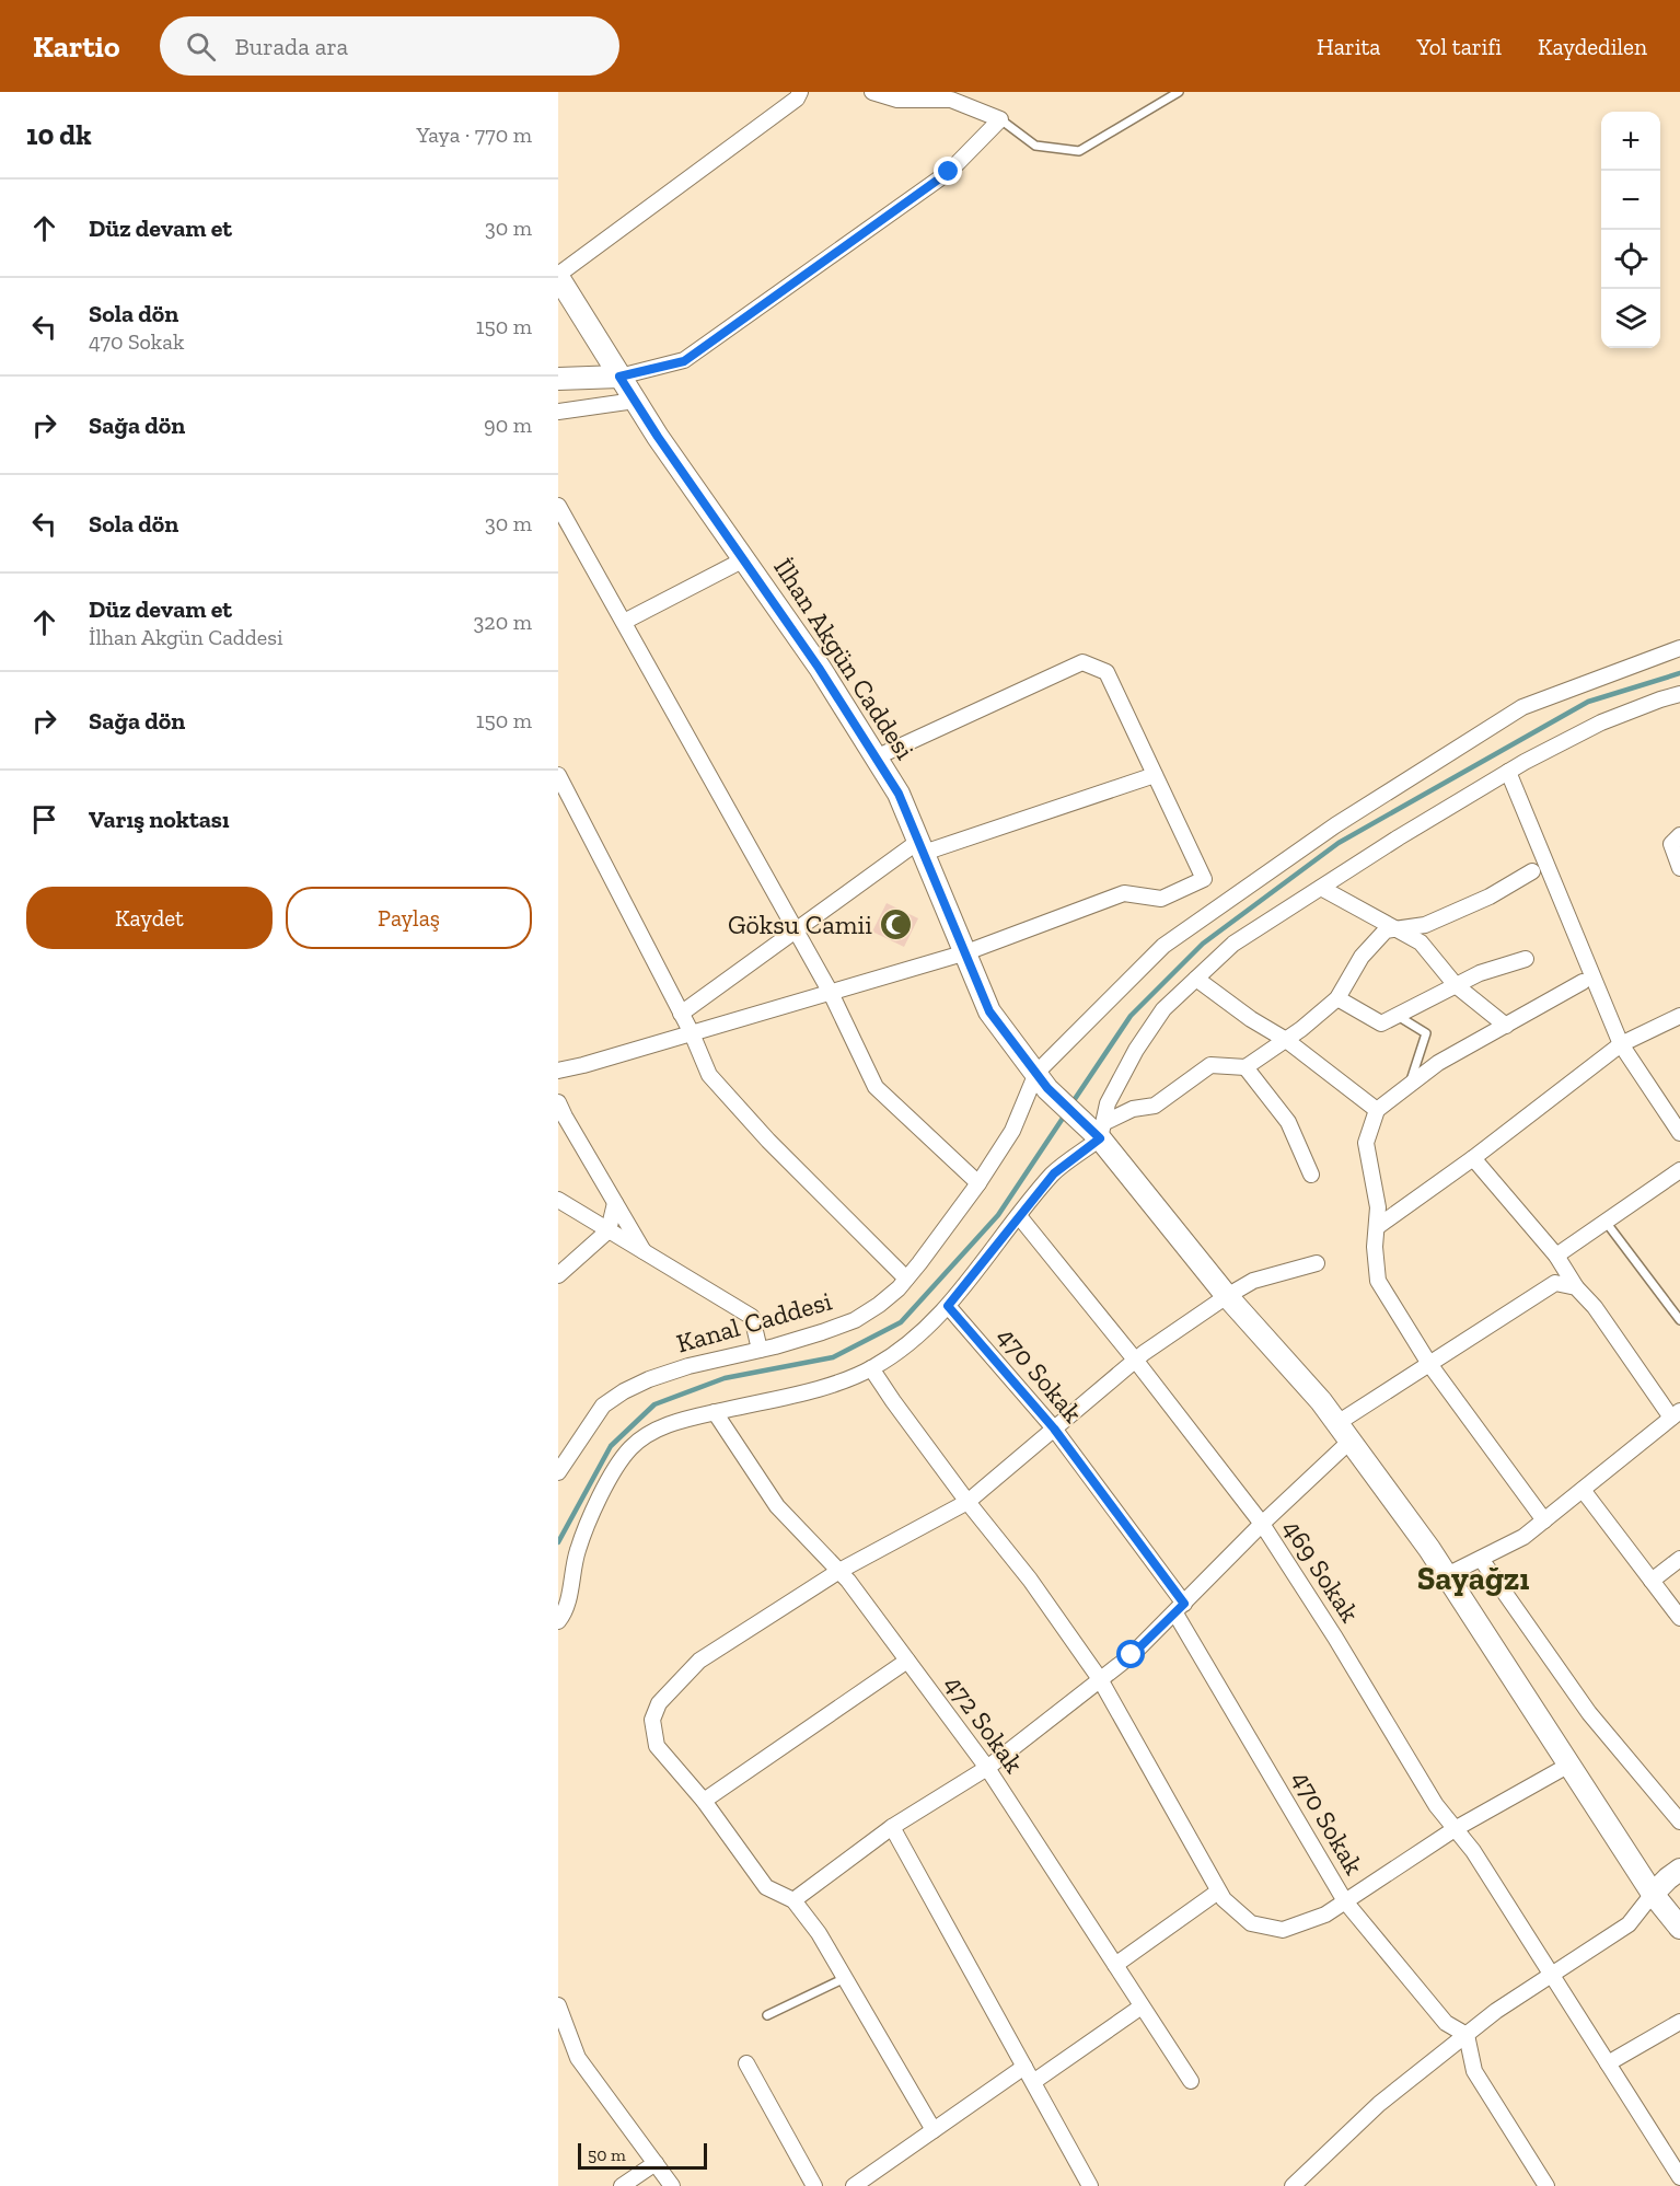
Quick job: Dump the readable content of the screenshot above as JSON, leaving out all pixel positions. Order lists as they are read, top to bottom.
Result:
{
  "streets": {
    "main road": ["İlhan Akgün Caddesi"],
    "street": [
      "Kanal Caddesi",
      "470 Sokak",
      "469 Sokak",
      "472 Sokak"
    ]
  },
  "crossings": [
    ["İlhan Akgün Caddesi", "Kanal Caddesi"]
  ],
  "districts": ["Sayağzı"],
  "places": {
    "mosque": ["Göksu Camii"]
  },
  "scale_bar": "50 m",
  "page": {
    "header": "Kartio",
    "search": "Burada ara",
    "nav": ["Harita", "Yol tarifi", "Kaydedilen"],
    "heading": ["10 dk", "Yaya · 770 m"],
    "map_buttons": ["+", "−"],
    "list": [
      ["Düz devam et", "30 m"],
      ["Sola dön", "470 Sokak", "150 m"],
      ["Sağa dön", "90 m"],
      ["Sola dön", "30 m"],
      ["Düz devam et", "İlhan Akgün Caddesi", "320 m"],
      ["Sağa dön", "150 m"],
      "Varış noktası"
    ],
    "buttons": ["Kaydet", "Paylaş"],
    "scale": "50 m"
  }
}
